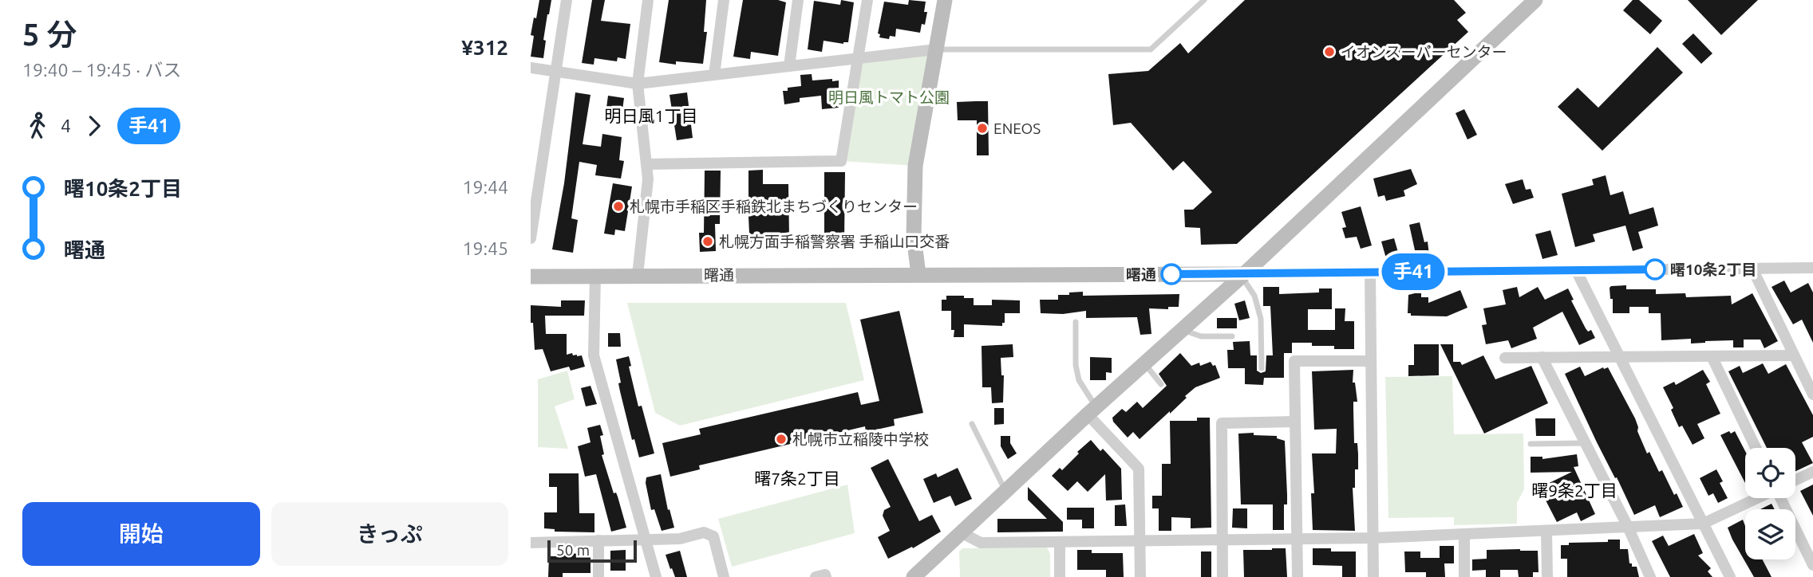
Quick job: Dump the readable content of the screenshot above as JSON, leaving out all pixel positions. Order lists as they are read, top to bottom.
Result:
{
  "streets": {
    "street": ["曙通"]
  },
  "districts": ["明日風1丁目", "曙7条2丁目", "曙9条2丁目"],
  "parks": ["明日風トマト公園"],
  "places": [
    "イオンスーパーセンター",
    "ENEOS",
    "札幌市手稲区手稲鉄北まちづくりセンター",
    "札幌方面手稲警察署 手稲山口交番",
    "曙10条2丁目",
    "曙通",
    "札幌市立稲陵中学校"
  ],
  "lines": ["bus line 手41"],
  "scale_bar": "50 m",
  "page": {
    "heading": ["5 分", "19:40 – 19:45 · バス", "¥312"],
    "on_map": "手41",
    "legs": ["4", "手41"],
    "list": [
      {
        "name": "曙10条2丁目",
        "value": "19:44"
      },
      {
        "name": "曙通",
        "value": "19:45"
      }
    ],
    "buttons": ["開始", "きっぷ"],
    "scale": "50 m"
  }
}
